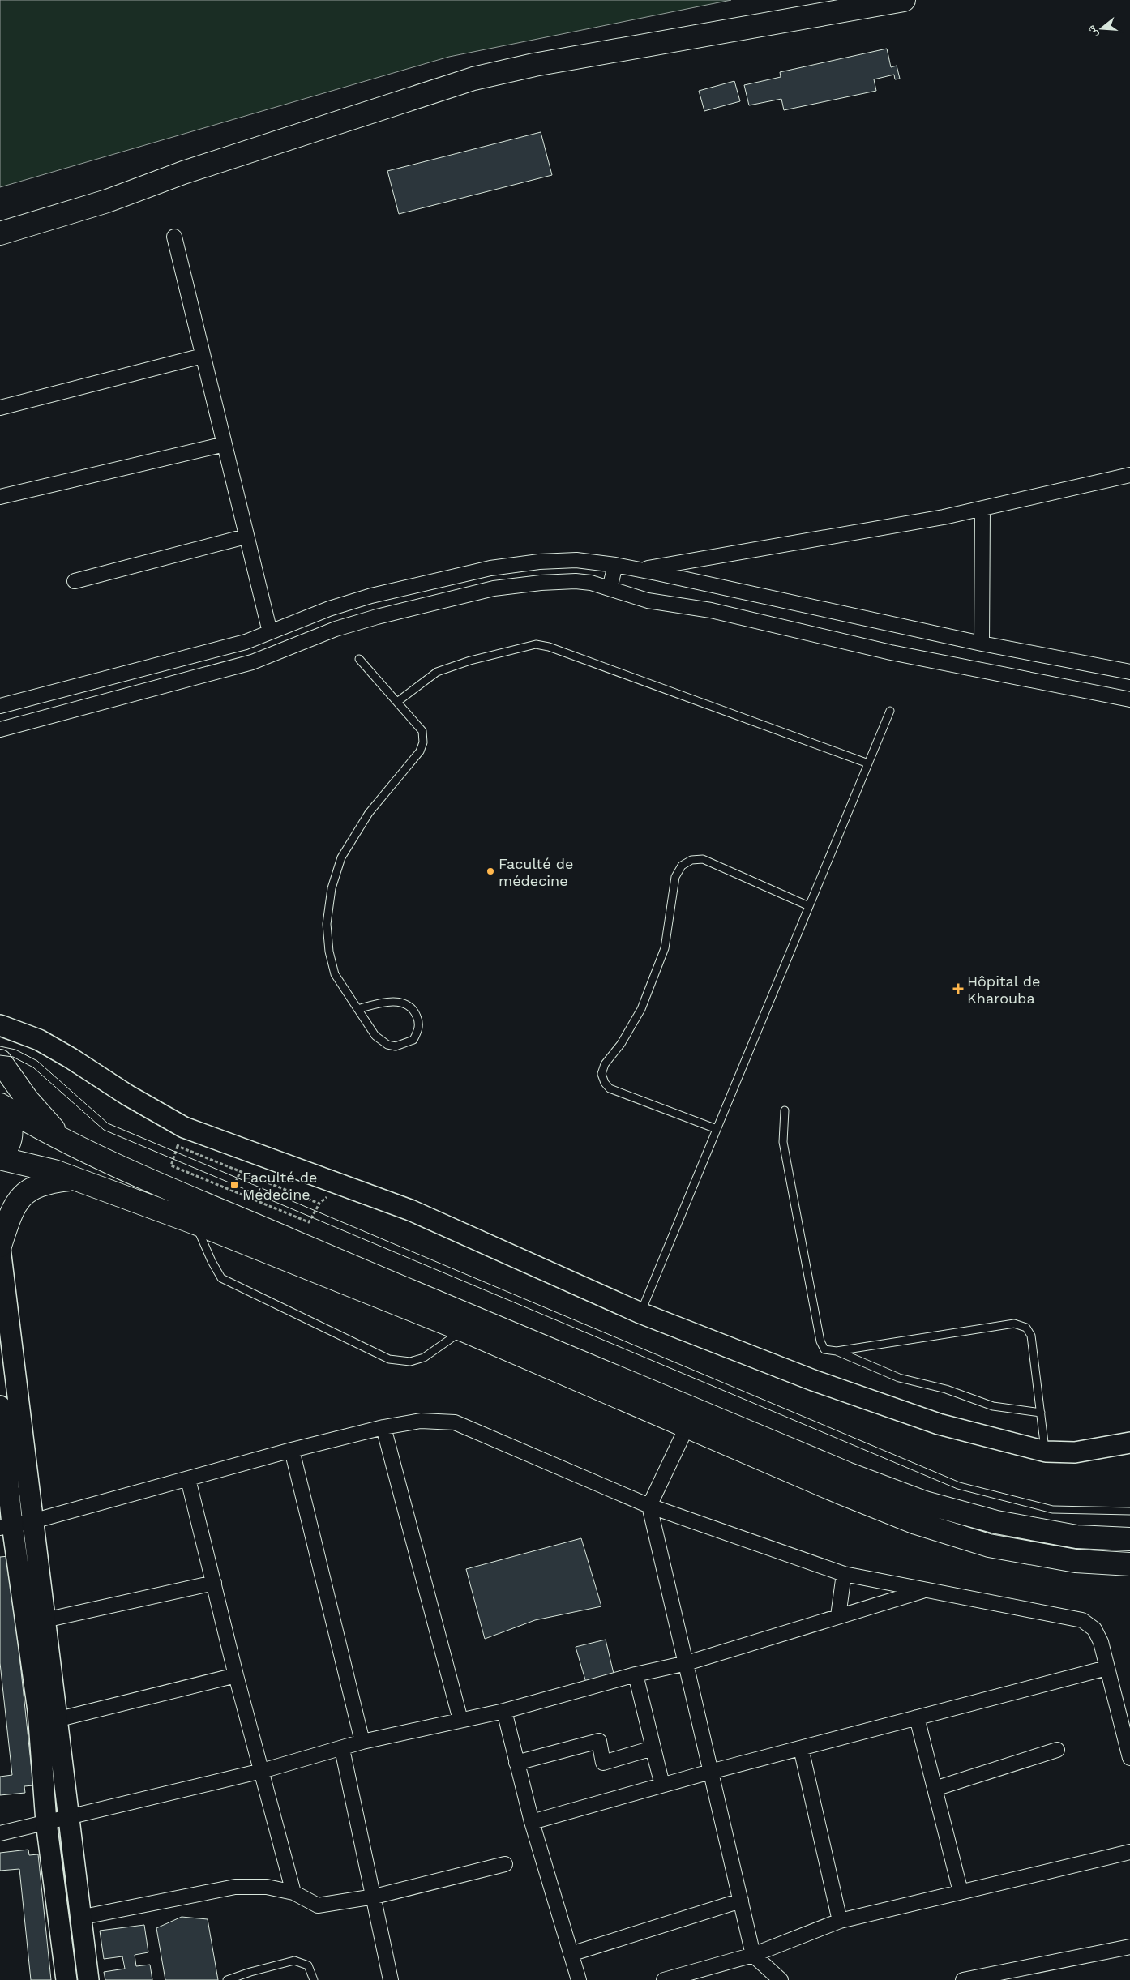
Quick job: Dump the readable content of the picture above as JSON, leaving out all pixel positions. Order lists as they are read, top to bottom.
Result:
{
  "places": {
    "other": ["Faculté de médecine"],
    "health": ["Hôpital de Kharouba"],
    "transit": ["Faculté de Médecine"]
  },
  "north": "left"
}
